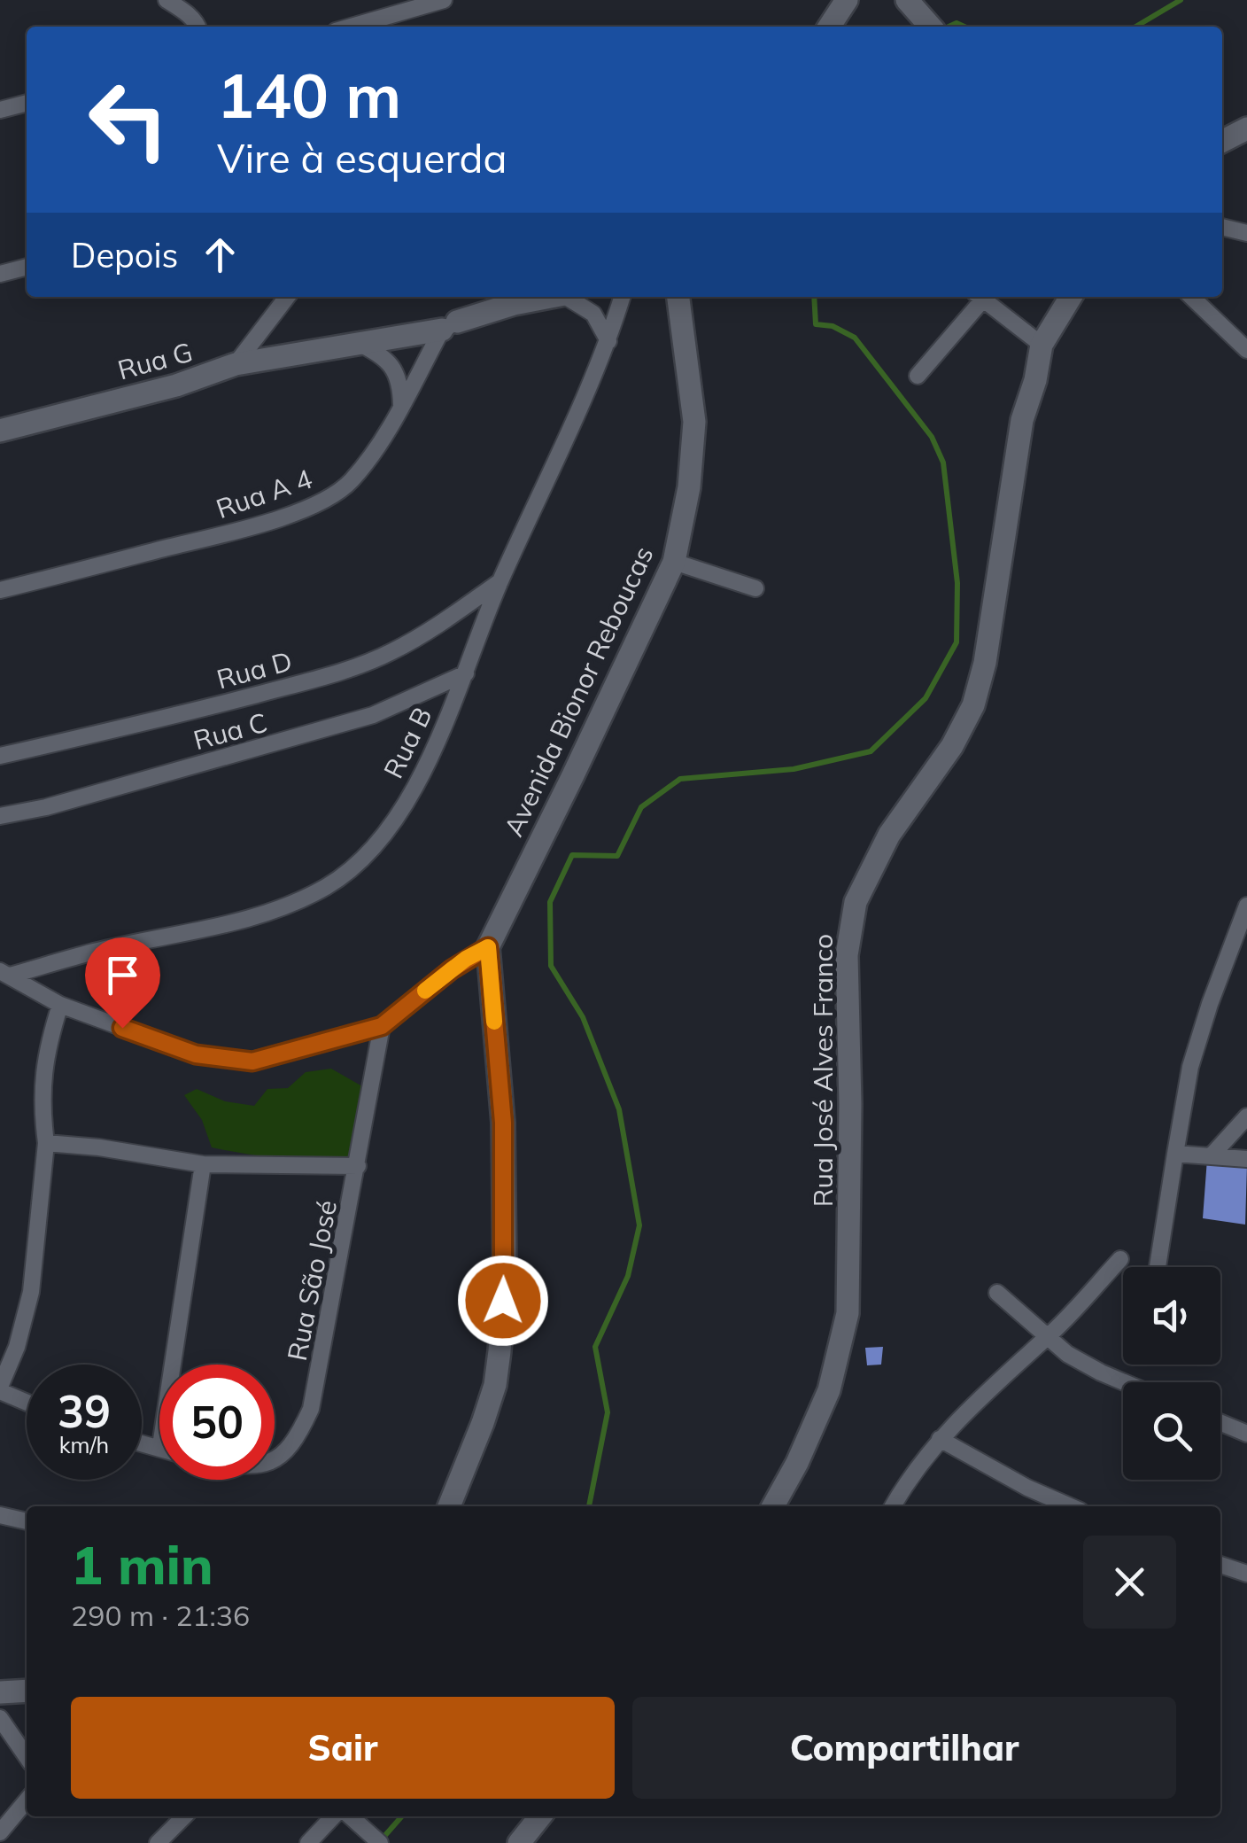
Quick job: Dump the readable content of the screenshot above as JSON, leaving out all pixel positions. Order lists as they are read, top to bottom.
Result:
{
  "streets": {
    "main road": ["Rua G", "Avenida Bionor Reboucas", "Rua José Alves Franco"],
    "street": [
      "Rua A 4",
      "Rua D",
      "Rua C",
      "Rua B",
      "Rua São José"
    ]
  },
  "crossings": [
    ["Rua D", "Rua B"],
    ["Rua C", "Rua B"]
  ],
  "page": {
    "turn": ["140 m", "Vire à esquerda"],
    "then": "Depois",
    "speed": "39 km/h",
    "limit": "50",
    "heading": ["1 min", "290 m · 21:36"],
    "buttons": ["Sair", "Compartilhar"]
  }
}
